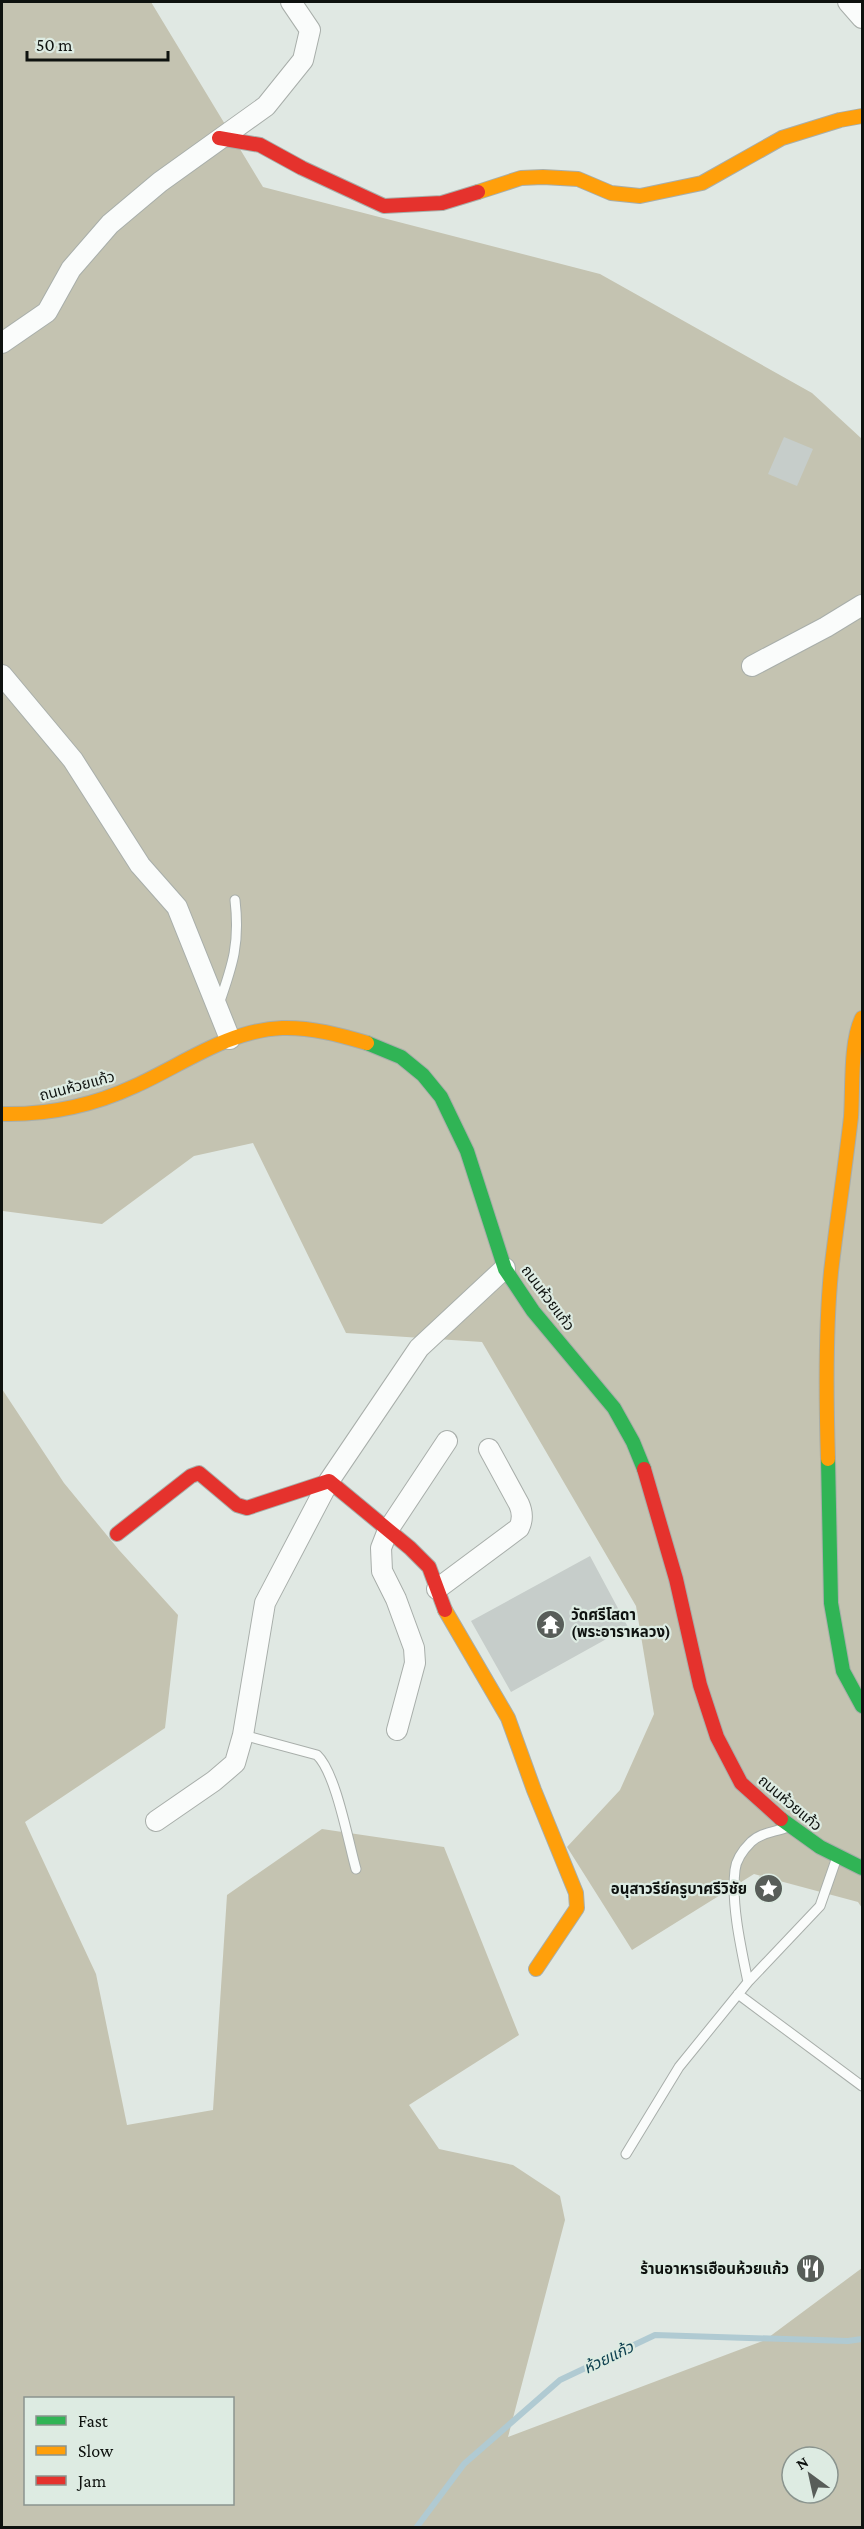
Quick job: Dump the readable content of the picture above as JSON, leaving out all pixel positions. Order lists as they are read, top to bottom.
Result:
{
  "streets": {
    "street": ["ถนนห้วยแก้ว"]
  },
  "water": ["ห้วยแก้ว"],
  "places": {
    "temple": ["วัดศรีโสดา (พระอาราหลวง)"],
    "place": ["อนุสาวรีย์ครูบาศรีวิชัย"],
    "restaurant": ["ร้านอาหารเฮือนห้วยแก้ว"]
  },
  "legend": ["Fast", "Slow", "Jam"],
  "scale_bar": "50 m",
  "north": "top left"
}
